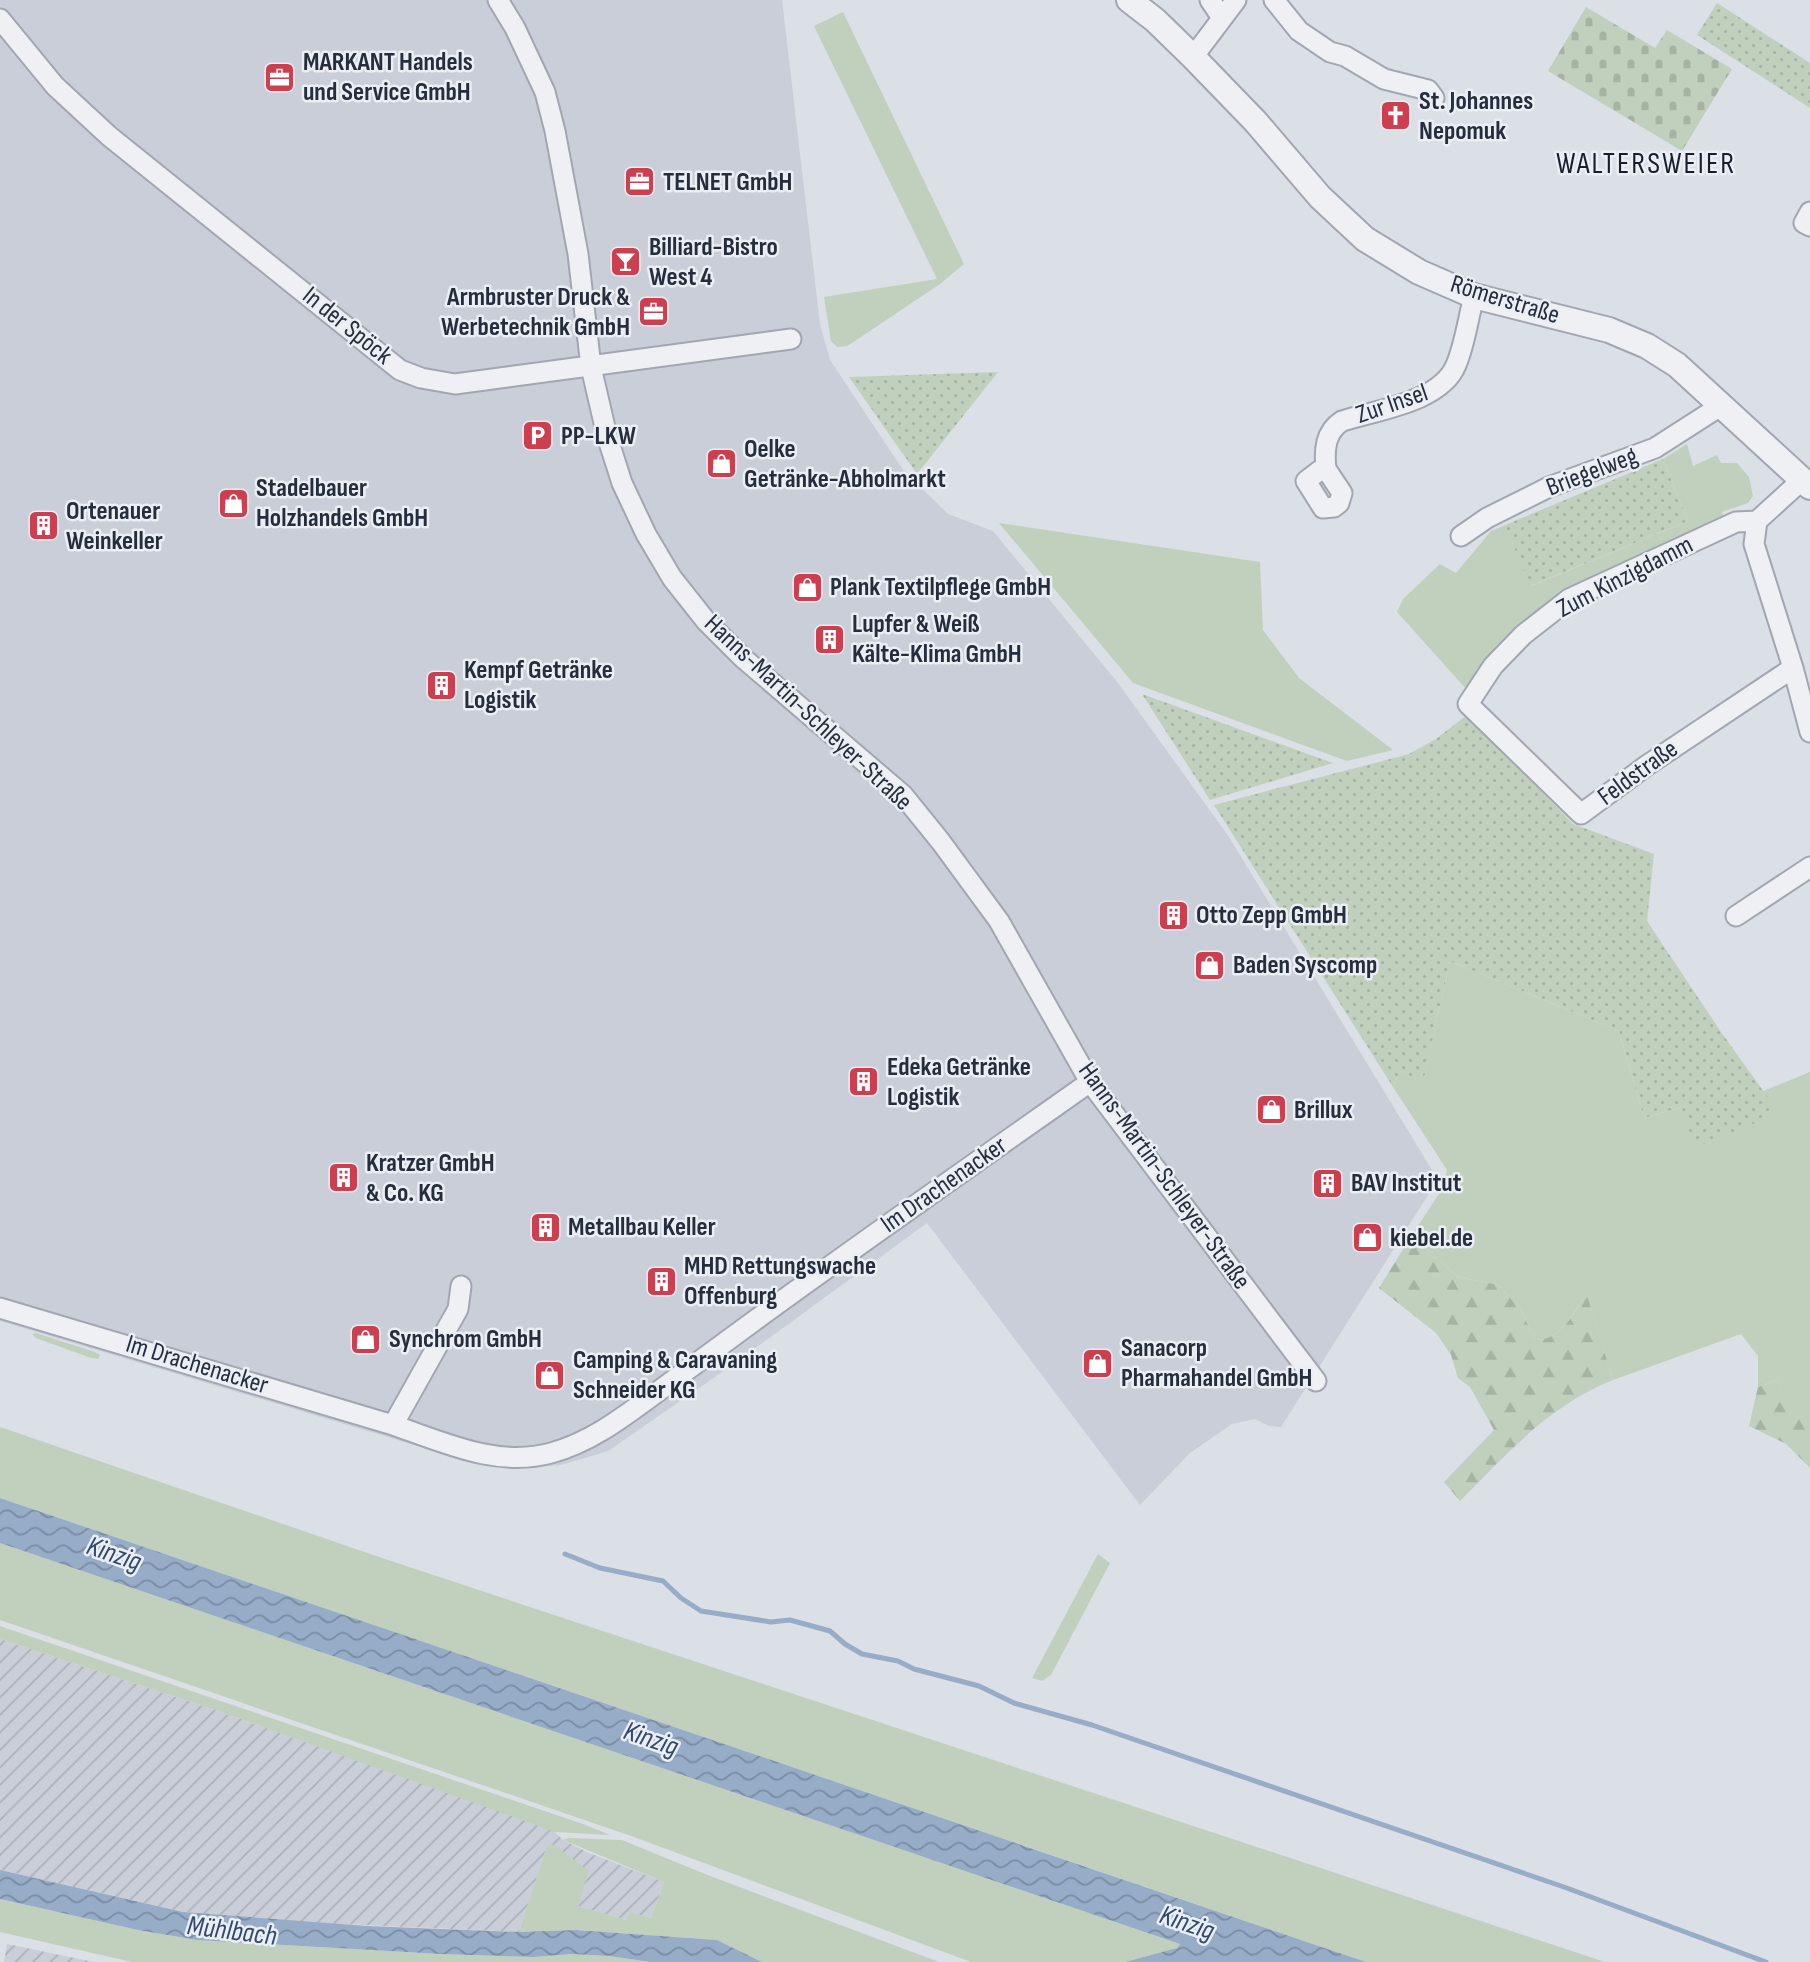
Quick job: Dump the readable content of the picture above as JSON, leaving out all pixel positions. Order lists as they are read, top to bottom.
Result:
{
  "streets": {
    "street": [
      "Römerstraße",
      "In der Spöck",
      "Zur Insel",
      "Briegelweg",
      "Zum Kinzigdamm",
      "Hanns-Martin-Schleyer-Straße",
      "Feldstraße",
      "Im Drachenacker"
    ]
  },
  "crossings": [
    ["Römerstraße", "Zur Insel"],
    ["Römerstraße", "Briegelweg"],
    ["In der Spöck", "Hanns-Martin-Schleyer-Straße"],
    ["Zum Kinzigdamm", "Feldstraße"],
    ["Hanns-Martin-Schleyer-Straße", "Im Drachenacker"]
  ],
  "districts": ["WALTERSWEIER"],
  "water": ["Kinzig", "Mühlbach"],
  "places": {
    "office": ["MARKANT Handels und Service GmbH", "TELNET GmbH", "Armbruster Druck & Werbetechnik GmbH"],
    "church": ["St. Johannes Nepomuk"],
    "bar": ["Billiard-Bistro West 4"],
    "parking": ["PP-LKW"],
    "shop": [
      "Oelke Getränke-Abholmarkt",
      "Stadelbauer Holzhandels GmbH",
      "Plank Textilpflege GmbH",
      "Baden Syscomp",
      "Brillux",
      "kiebel.de",
      "Synchrom GmbH",
      "Sanacorp Pharmahandel GmbH",
      "Camping & Caravaning Schneider KG"
    ],
    "building": [
      "Ortenauer Weinkeller",
      "Lupfer & Weiß Kälte-Klima GmbH",
      "Kempf Getränke Logistik",
      "Otto Zepp GmbH",
      "Edeka Getränke Logistik",
      "Kratzer GmbH & Co. KG",
      "BAV Institut",
      "Metallbau Keller",
      "MHD Rettungswache Offenburg"
    ]
  }
}
